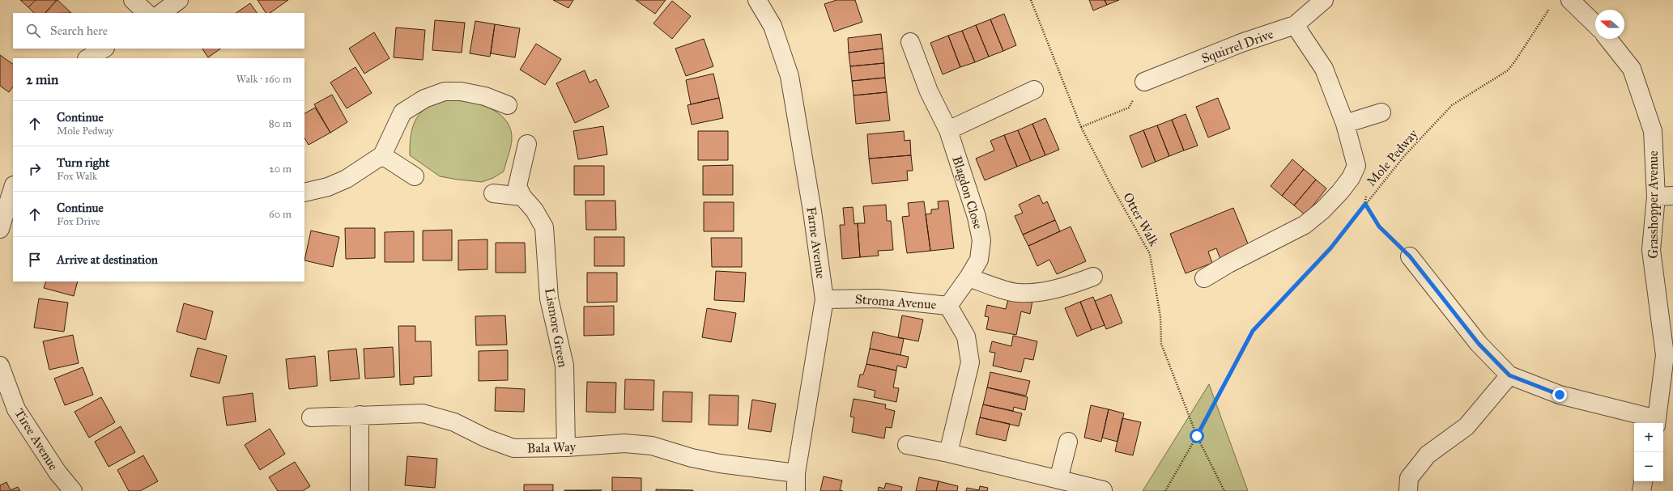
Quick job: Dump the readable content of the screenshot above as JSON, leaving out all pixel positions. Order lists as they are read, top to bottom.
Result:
{
  "streets": {
    "street": [
      "Squirrel Drive",
      "Blagdon Close",
      "Grasshopper Avenue",
      "Farne Avenue",
      "Stroma Avenue",
      "Lismore Green",
      "Tiree Avenue",
      "Bala Way"
    ],
    "path": ["Mole Pedway", "Otter Walk"]
  },
  "crossings": [
    ["Mole Pedway", "Otter Walk"],
    ["Blagdon Close", "Stroma Avenue"],
    ["Farne Avenue", "Stroma Avenue"],
    ["Farne Avenue", "Bala Way"],
    ["Lismore Green", "Bala Way"]
  ],
  "north": "left",
  "page": {
    "search": "Search here",
    "heading": ["2 min", "Walk · 160 m"],
    "list": [
      ["Continue", "Mole Pedway", "80 m"],
      ["Turn right", "Fox Walk", "20 m"],
      ["Continue", "Fox Drive", "60 m"],
      "Arrive at destination"
    ],
    "map_buttons": ["+", "−"]
  }
}
